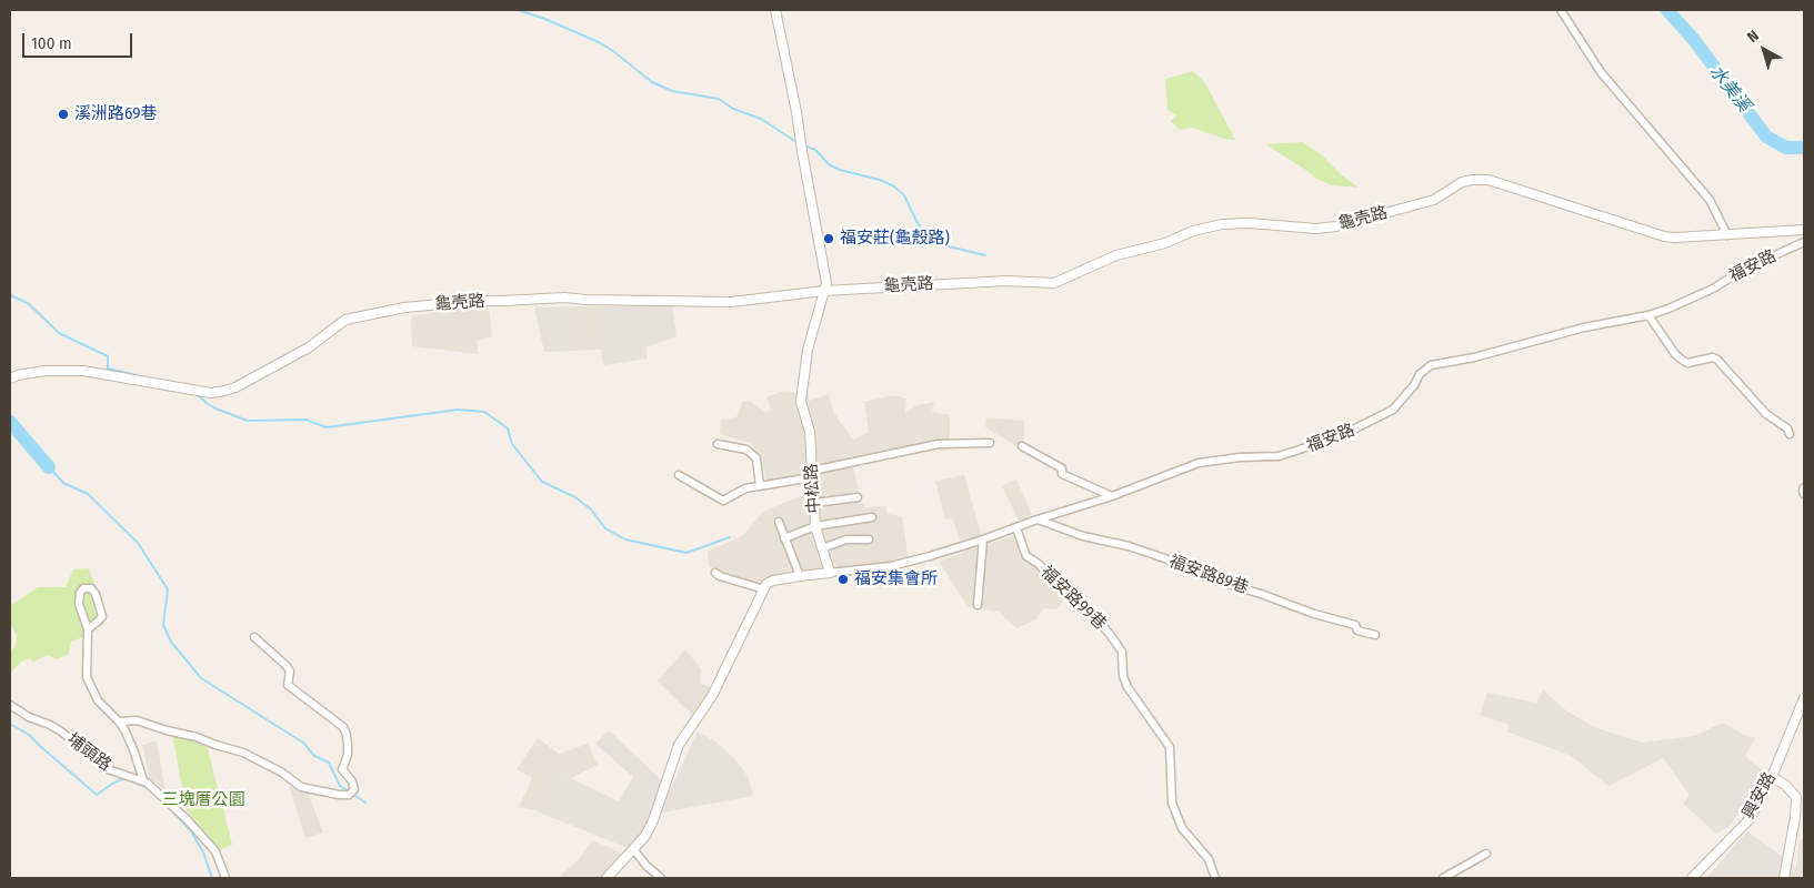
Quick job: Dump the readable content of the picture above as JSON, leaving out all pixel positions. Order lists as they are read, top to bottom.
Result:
{
  "streets": {
    "street": [
      "龜壳路",
      "福安路",
      "中松路",
      "福安路89巷",
      "福安路99巷",
      "埔頭路",
      "興安路"
    ]
  },
  "crossings": [
    ["龜壳路", "中松路"],
    ["福安路", "中松路"],
    ["福安路", "福安路89巷"],
    ["福安路", "福安路99巷"]
  ],
  "water": ["水美溪"],
  "parks": ["三塊厝公園"],
  "places": ["溪洲路69巷", "福安莊(龜殼路)", "福安集會所"],
  "scale_bar": "100 m",
  "north": "top left"
}
